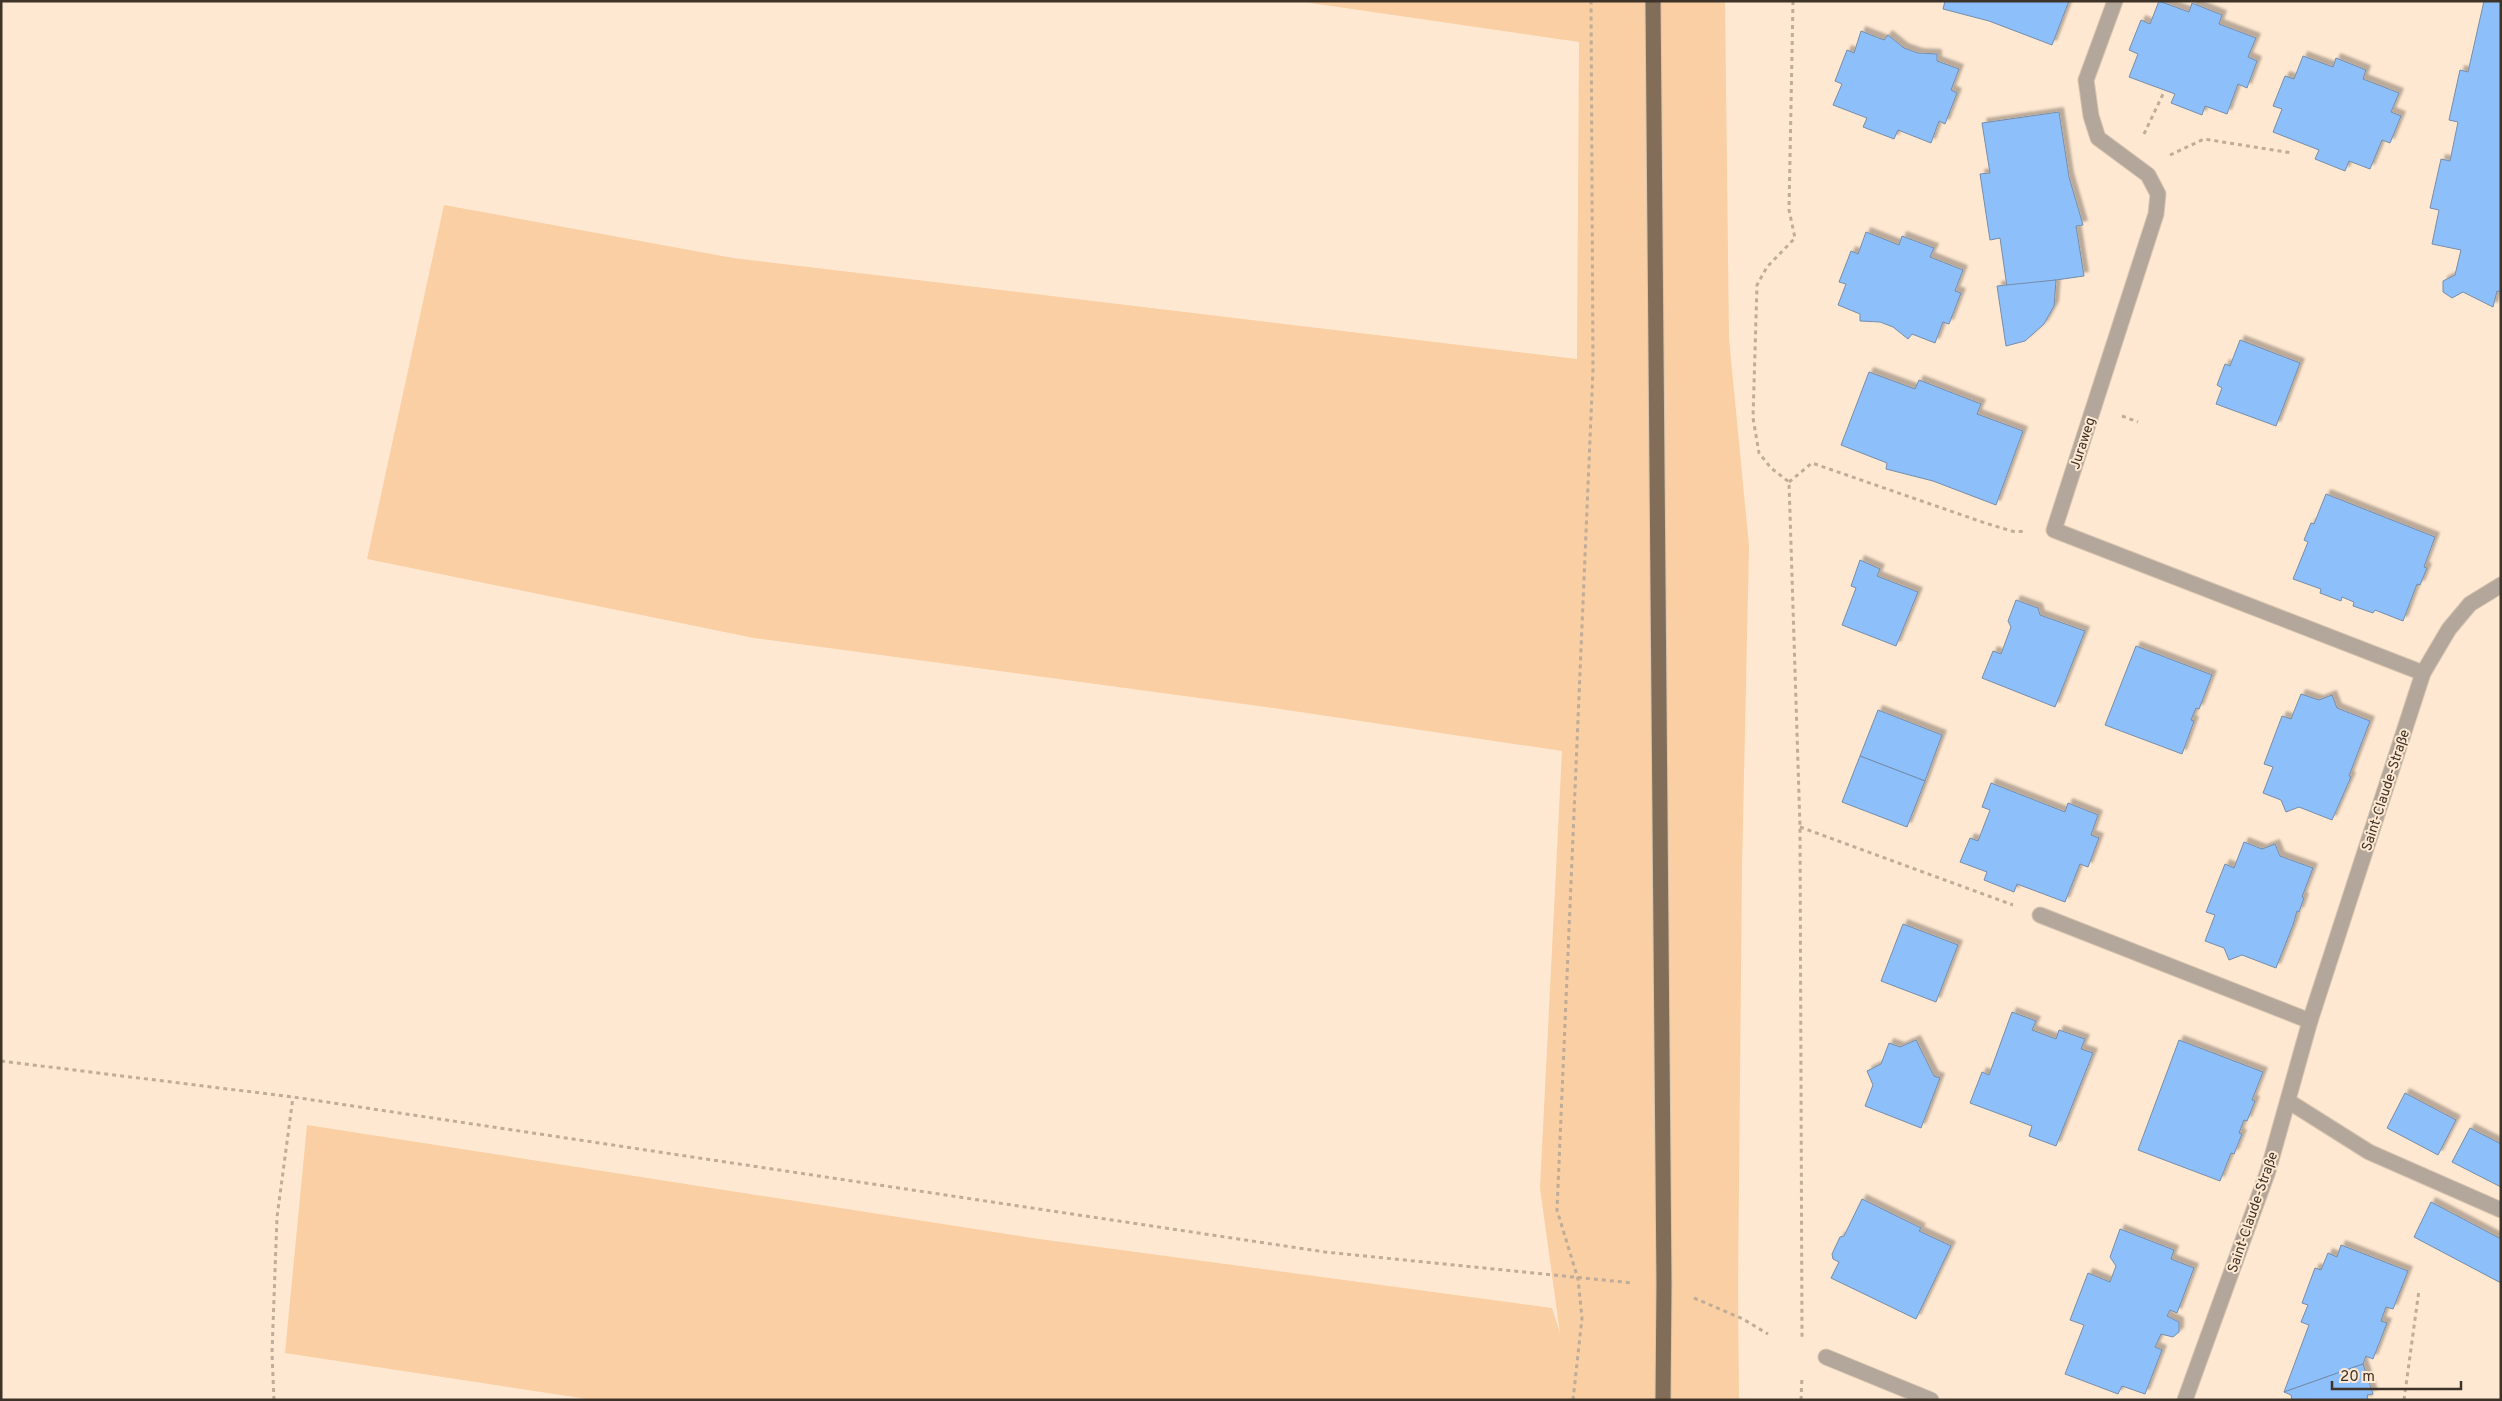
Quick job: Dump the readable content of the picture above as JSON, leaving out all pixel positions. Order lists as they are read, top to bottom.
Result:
{
  "streets": {
    "street": ["Juraweg", "Saint-Claude-Straße"]
  },
  "scale_bar": "20 m"
}
